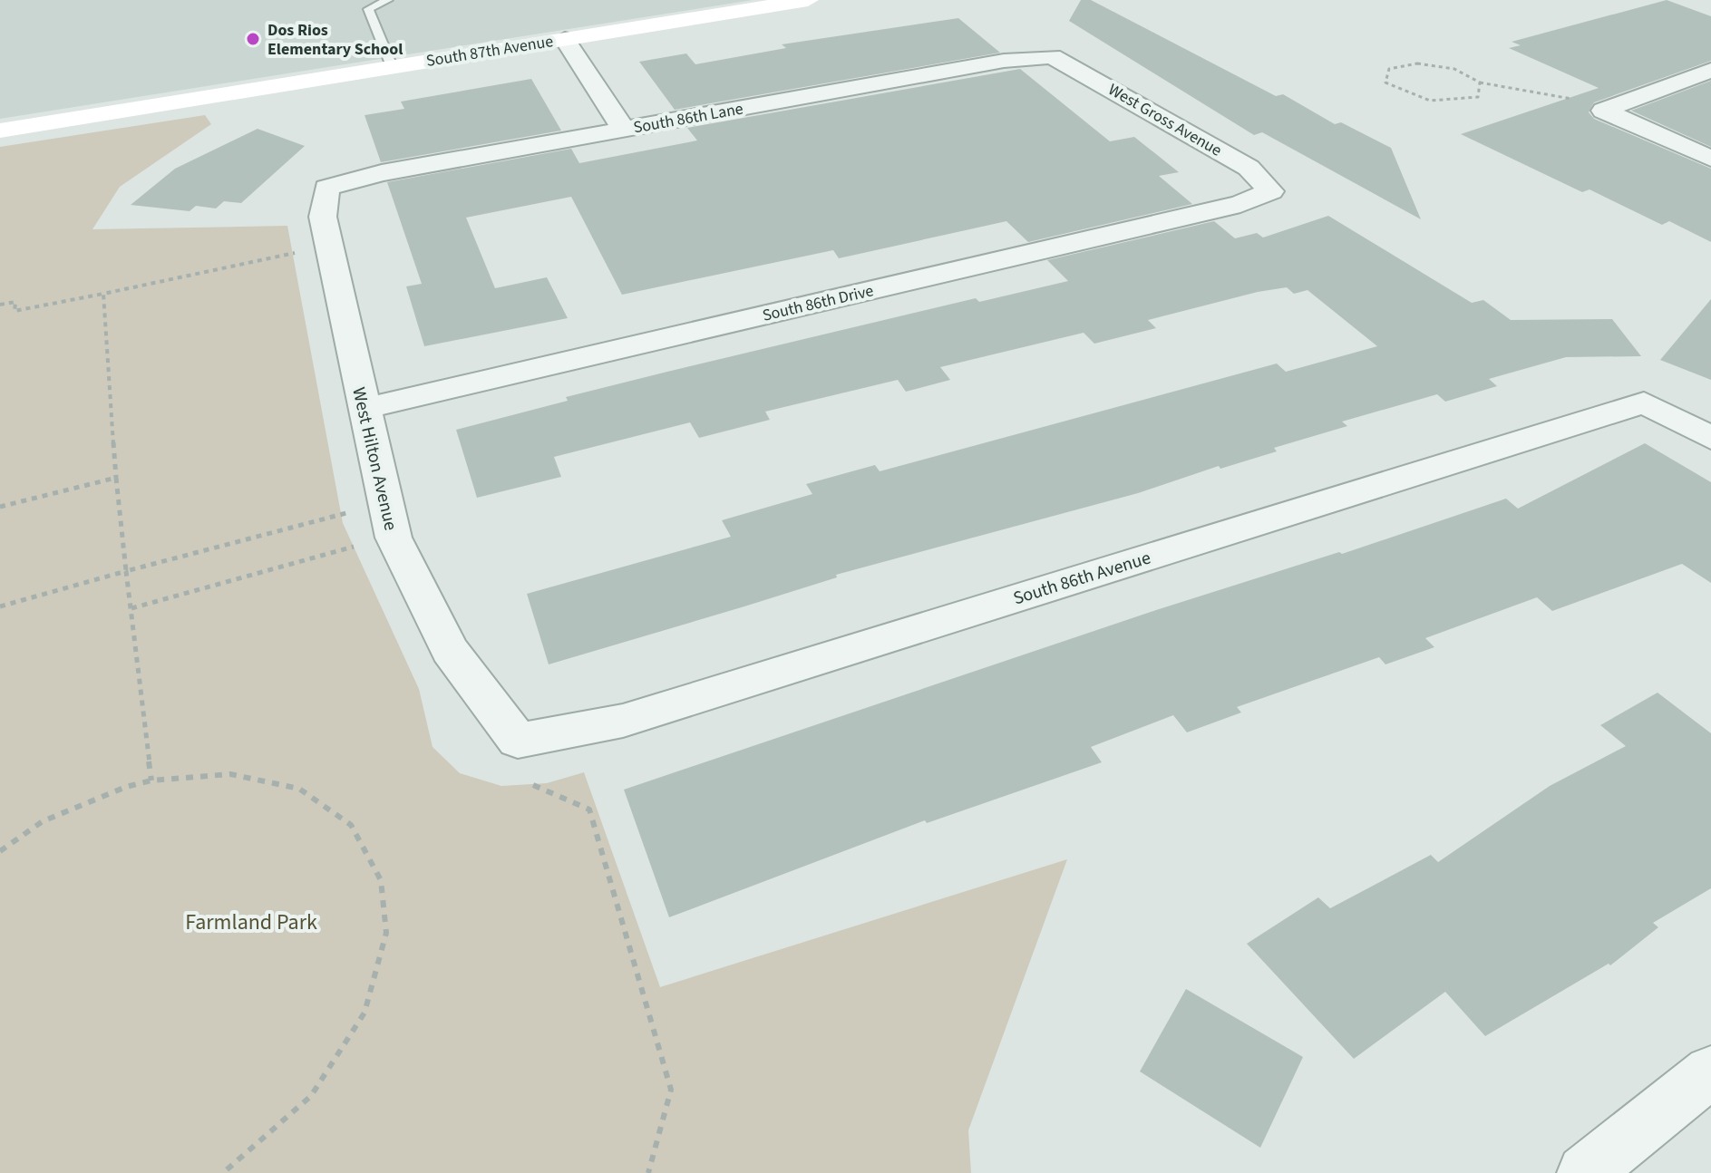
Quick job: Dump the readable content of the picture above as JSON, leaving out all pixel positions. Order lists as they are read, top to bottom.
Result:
{
  "streets": {
    "street": [
      "South 87th Avenue",
      "South 86th Lane",
      "West Gross Avenue",
      "South 86th Drive",
      "West Hilton Avenue",
      "South 86th Avenue"
    ]
  },
  "crossings": [
    ["South 86th Lane", "West Gross Avenue"],
    ["South 86th Lane", "West Hilton Avenue"],
    ["West Gross Avenue", "South 86th Drive"],
    ["South 86th Drive", "West Hilton Avenue"],
    ["West Hilton Avenue", "South 86th Avenue"]
  ],
  "parks": ["Farmland Park"],
  "places": ["Dos Rios Elementary School"]
}
